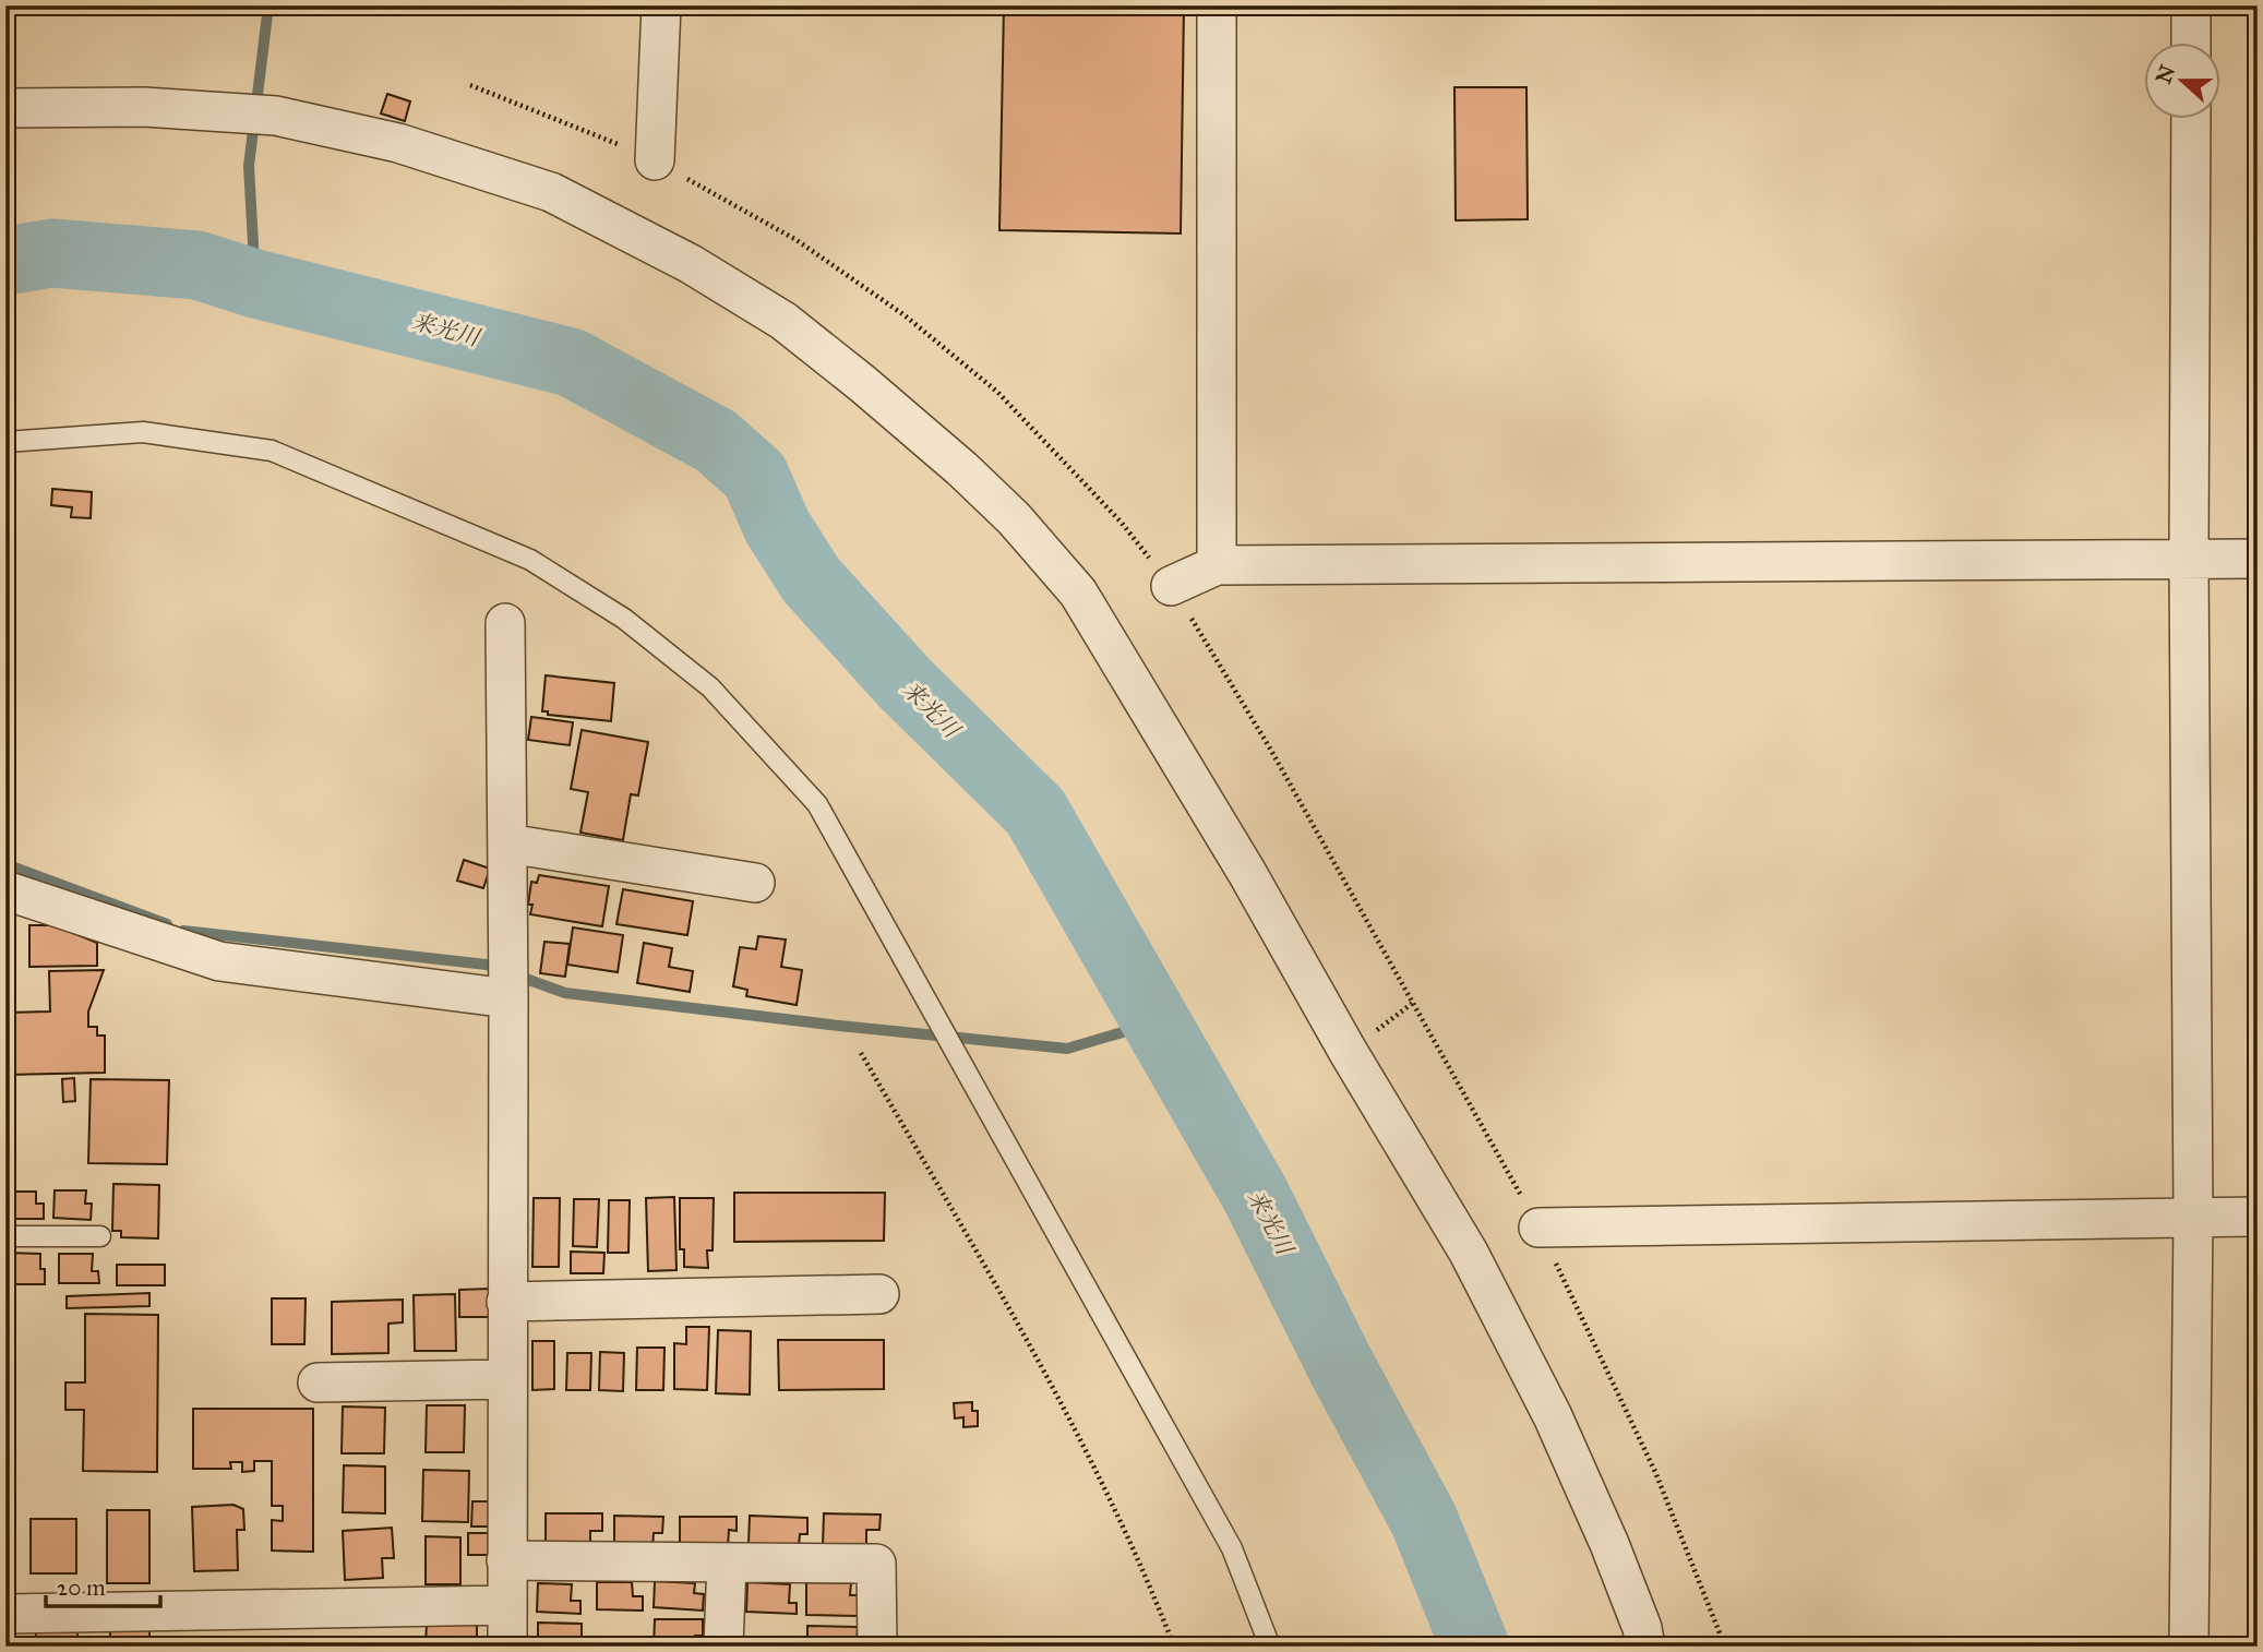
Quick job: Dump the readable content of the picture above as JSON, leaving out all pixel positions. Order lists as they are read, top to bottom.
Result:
{
  "water": ["来光川"],
  "scale_bar": "20 m",
  "north": "left"
}
